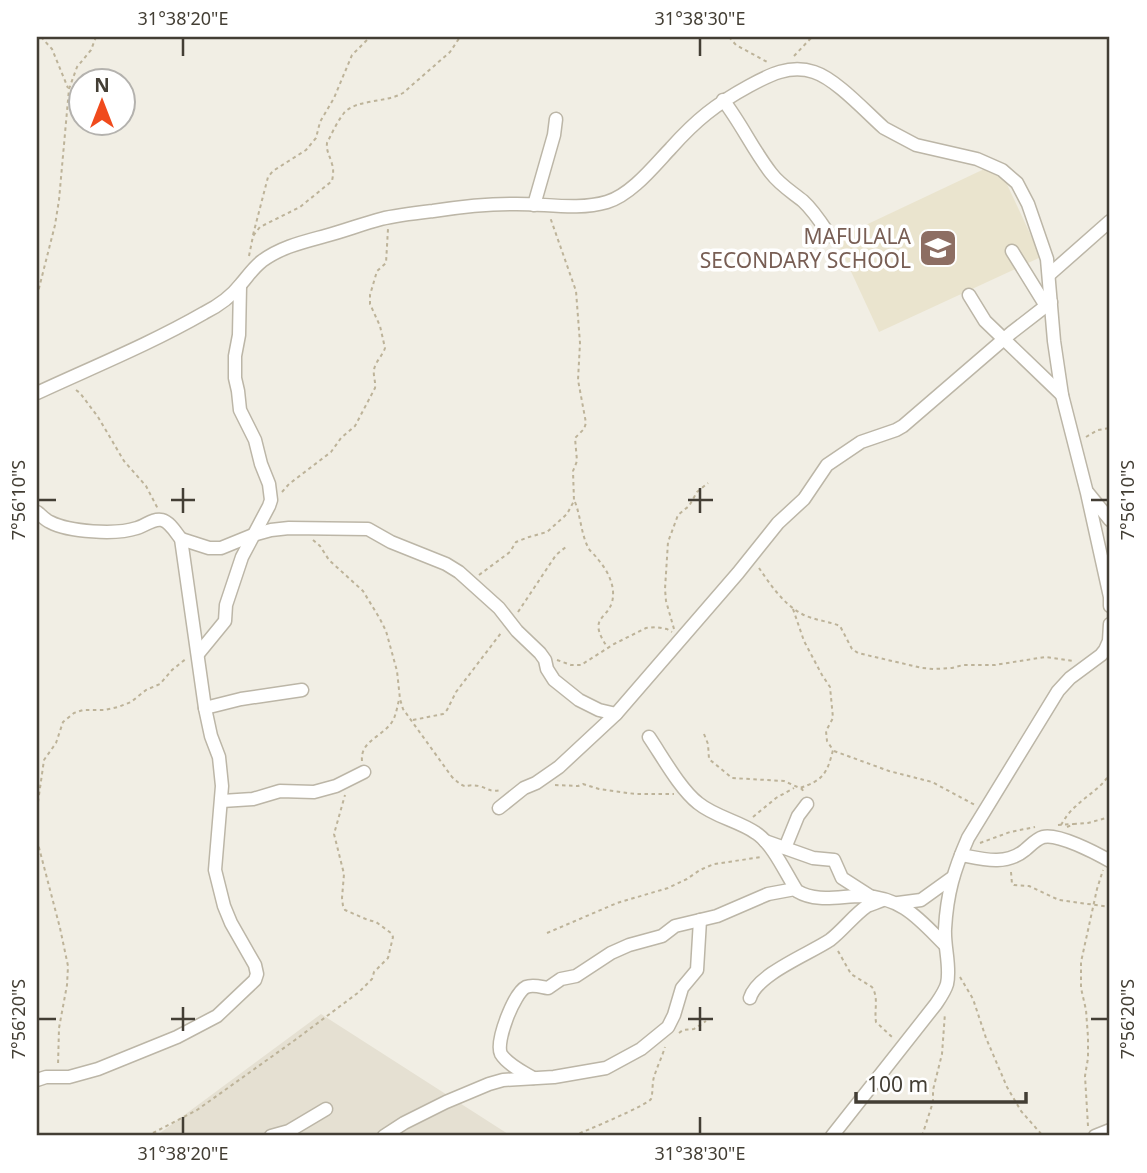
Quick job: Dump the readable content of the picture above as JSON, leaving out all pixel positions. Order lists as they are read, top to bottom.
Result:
{
  "places": {
    "school or university": ["MAFULALA SECONDARY SCHOOL"]
  },
  "scale_bar": "100 m",
  "north": "top",
  "coordinates": [
    "31°38'20\"E",
    "31°38'30\"E",
    "7°56'10\"S",
    "7°56'20\"S"
  ]
}
